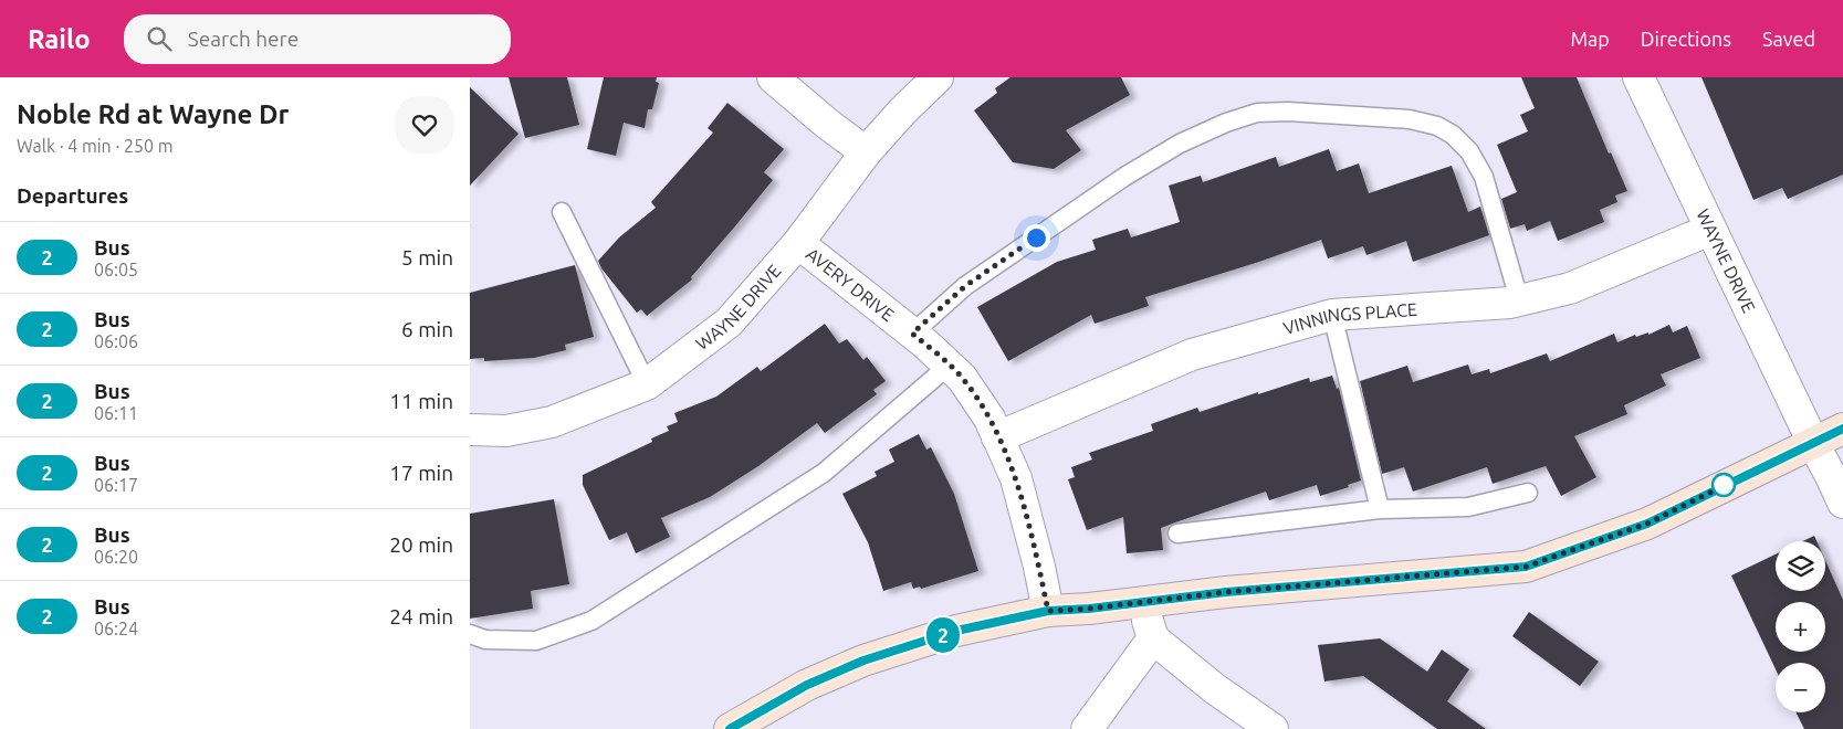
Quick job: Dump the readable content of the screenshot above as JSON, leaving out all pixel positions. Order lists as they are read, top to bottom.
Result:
{
  "streets": {
    "street": ["WAYNE DRIVE", "AVERY DRIVE", "VINNINGS PLACE"]
  },
  "crossings": [
    ["WAYNE DRIVE", "AVERY DRIVE"],
    ["WAYNE DRIVE", "VINNINGS PLACE"],
    ["AVERY DRIVE", "VINNINGS PLACE"]
  ],
  "lines": ["bus line 2"],
  "page": {
    "header": "Railo",
    "search": "Search here",
    "nav": ["Map", "Directions", "Saved"],
    "heading": [
      ["Noble Rd at Wayne Dr", "Walk · 4 min · 250 m"],
      "Departures"
    ],
    "on_map": "2",
    "list": [
      {
        "mark": "2",
        "name": "Bus",
        "note": "06:05",
        "value": "5 min"
      },
      {
        "mark": "2",
        "name": "Bus",
        "note": "06:06",
        "value": "6 min"
      },
      {
        "mark": "2",
        "name": "Bus",
        "note": "06:11",
        "value": "11 min"
      },
      {
        "mark": "2",
        "name": "Bus",
        "note": "06:17",
        "value": "17 min"
      },
      {
        "mark": "2",
        "name": "Bus",
        "note": "06:20",
        "value": "20 min"
      },
      {
        "mark": "2",
        "name": "Bus",
        "note": "06:24",
        "value": "24 min"
      }
    ],
    "map_buttons": ["+", "−"]
  }
}
